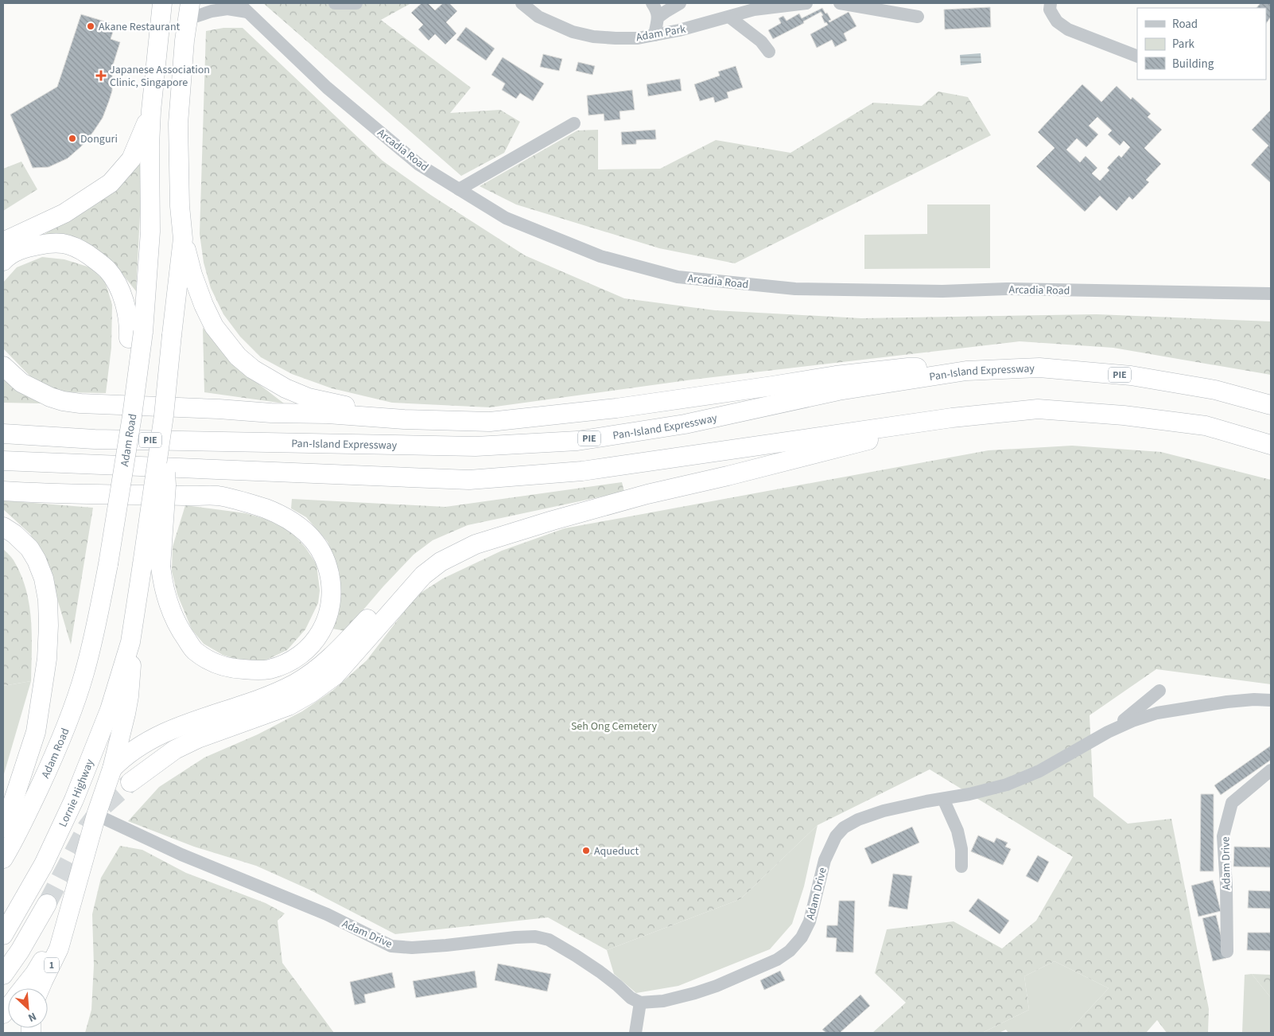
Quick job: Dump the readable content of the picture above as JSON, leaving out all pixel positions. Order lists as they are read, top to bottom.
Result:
{
  "streets": {
    "highway": [
      "Pan-Island Expressway",
      "PIE",
      "Adam Road",
      "Lornie Highway",
      "1"
    ],
    "street": ["Adam Park", "Arcadia Road", "Adam Drive"]
  },
  "parks": ["Seh Ong Cemetery"],
  "places": {
    "other": ["Akane Restaurant", "Donguri", "Aqueduct"],
    "health": ["Japanese Association Clinic, Singapore"]
  },
  "legend": ["Road", "Park", "Building"],
  "north": "bottom right"
}
